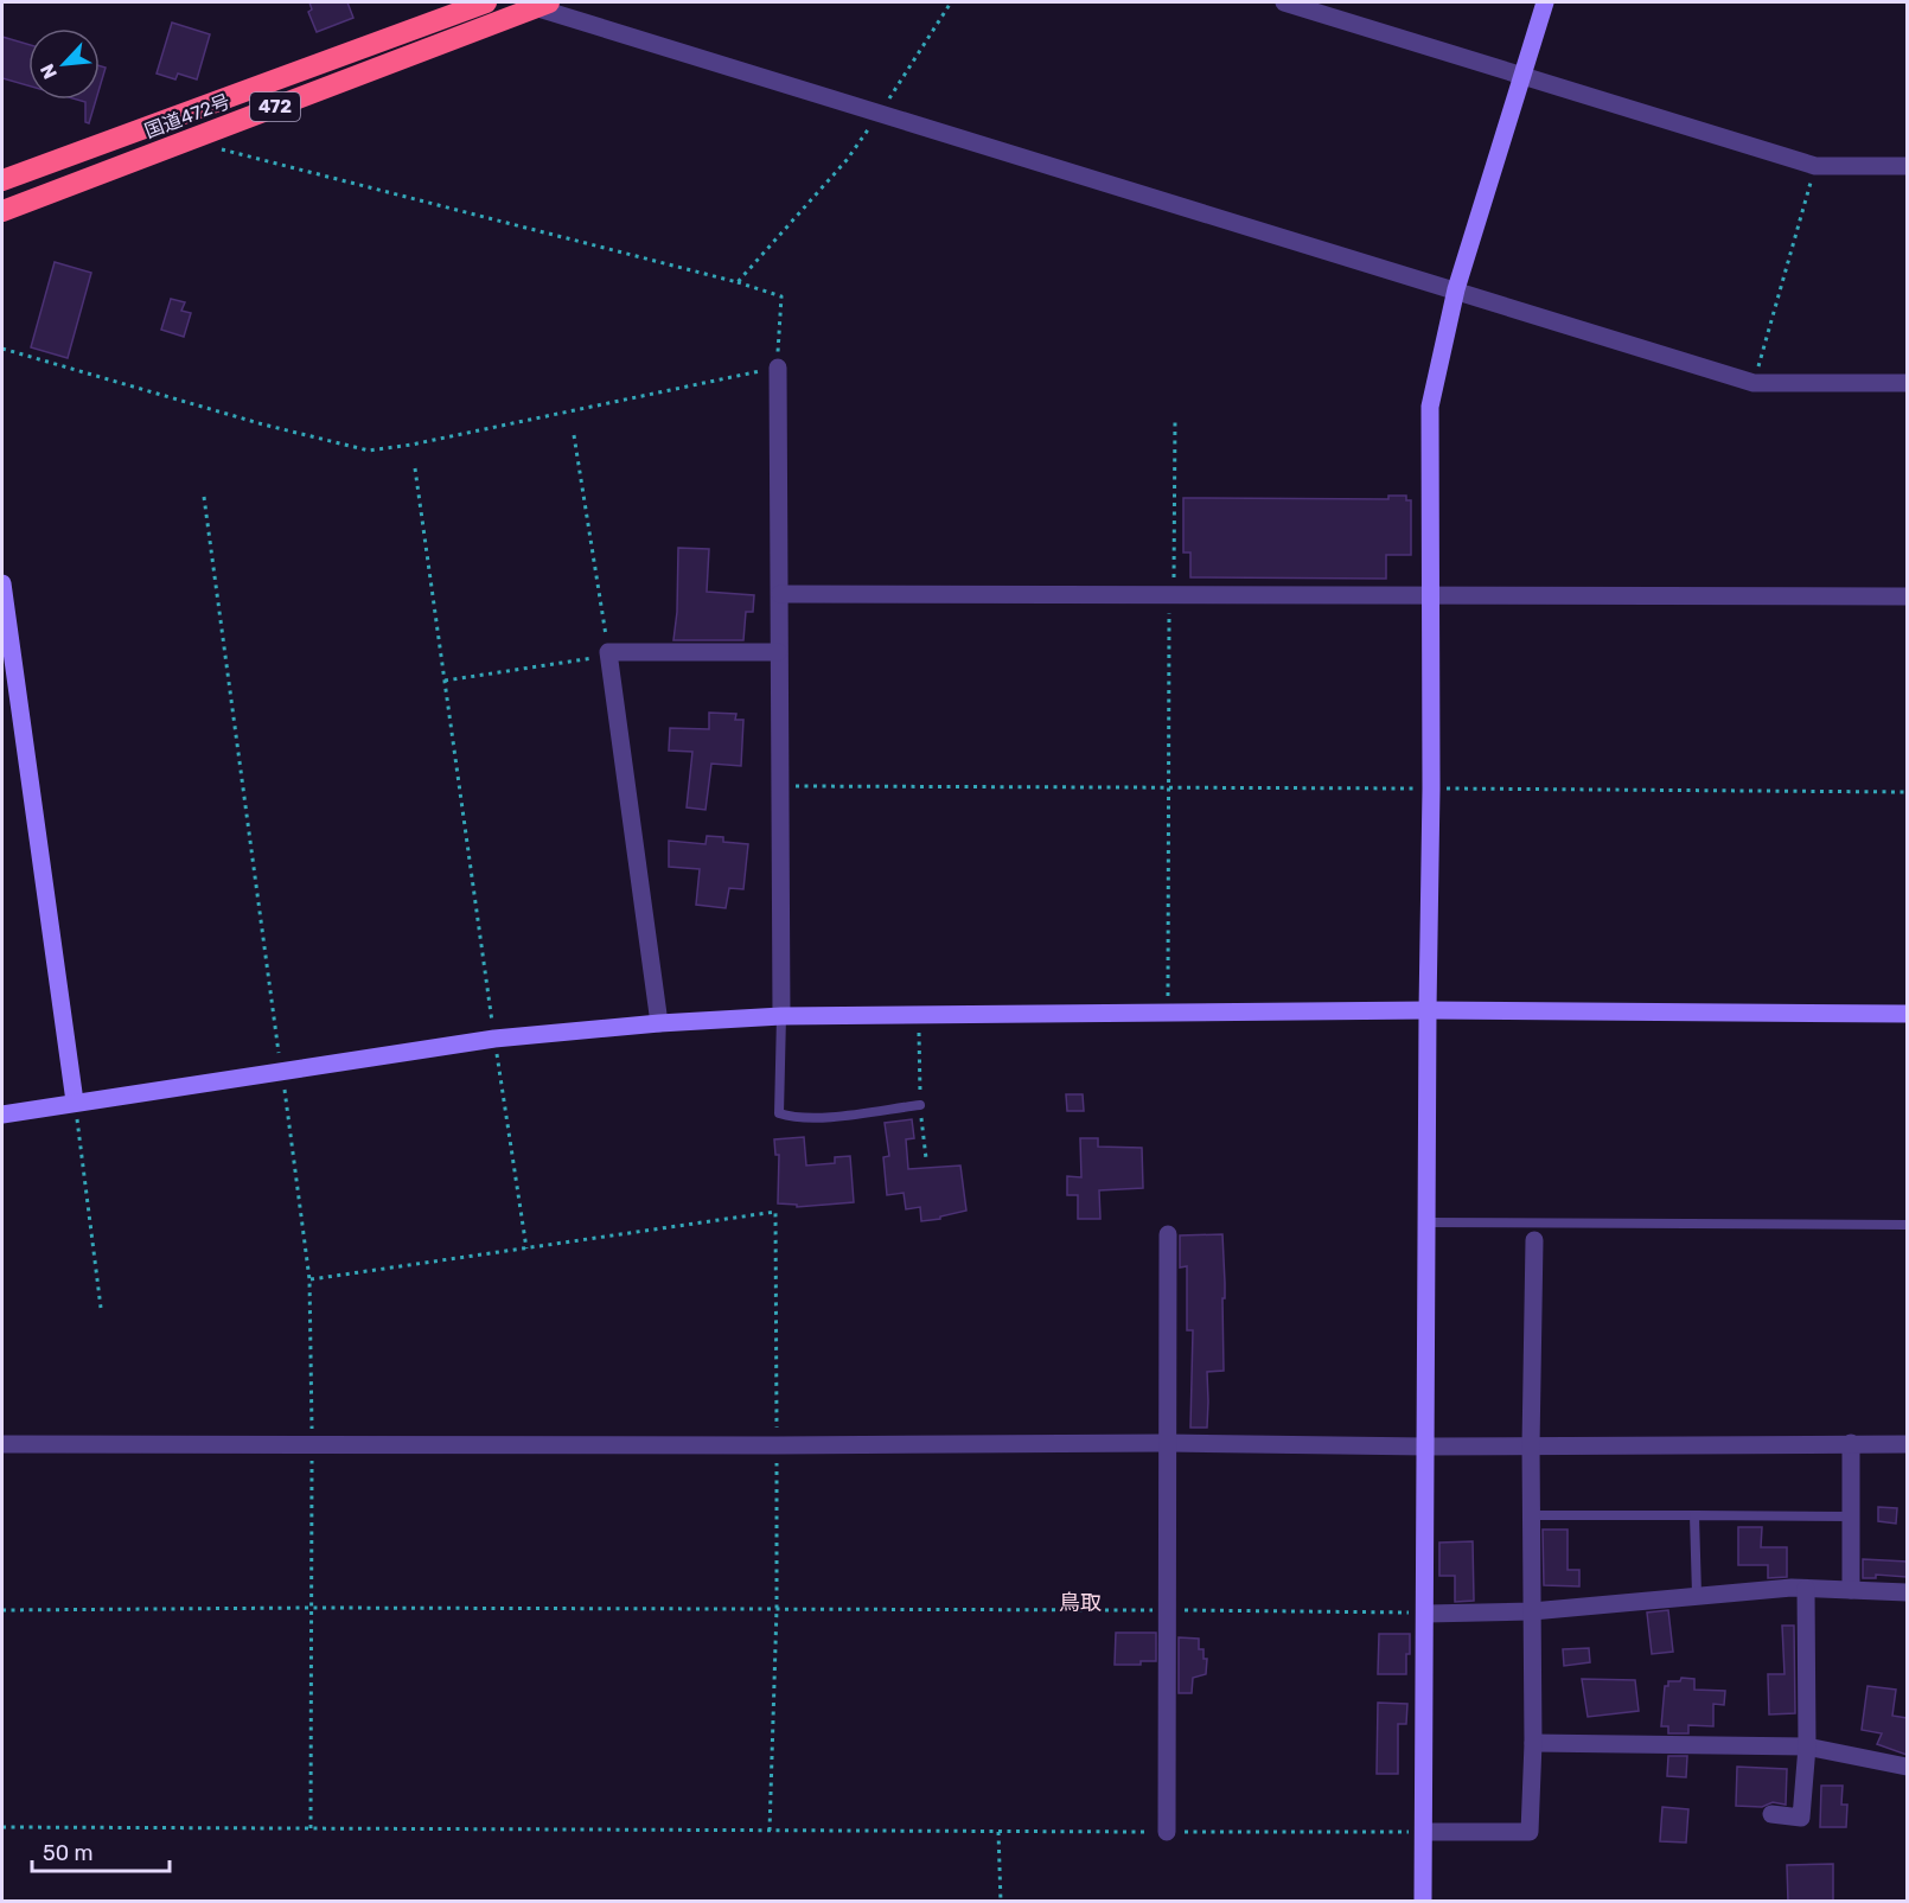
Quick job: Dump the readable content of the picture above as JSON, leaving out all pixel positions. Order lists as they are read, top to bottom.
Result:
{
  "streets": {
    "highway": ["472", "国道472号"]
  },
  "districts": ["鳥取"],
  "scale_bar": "50 m",
  "north": "bottom left"
}
